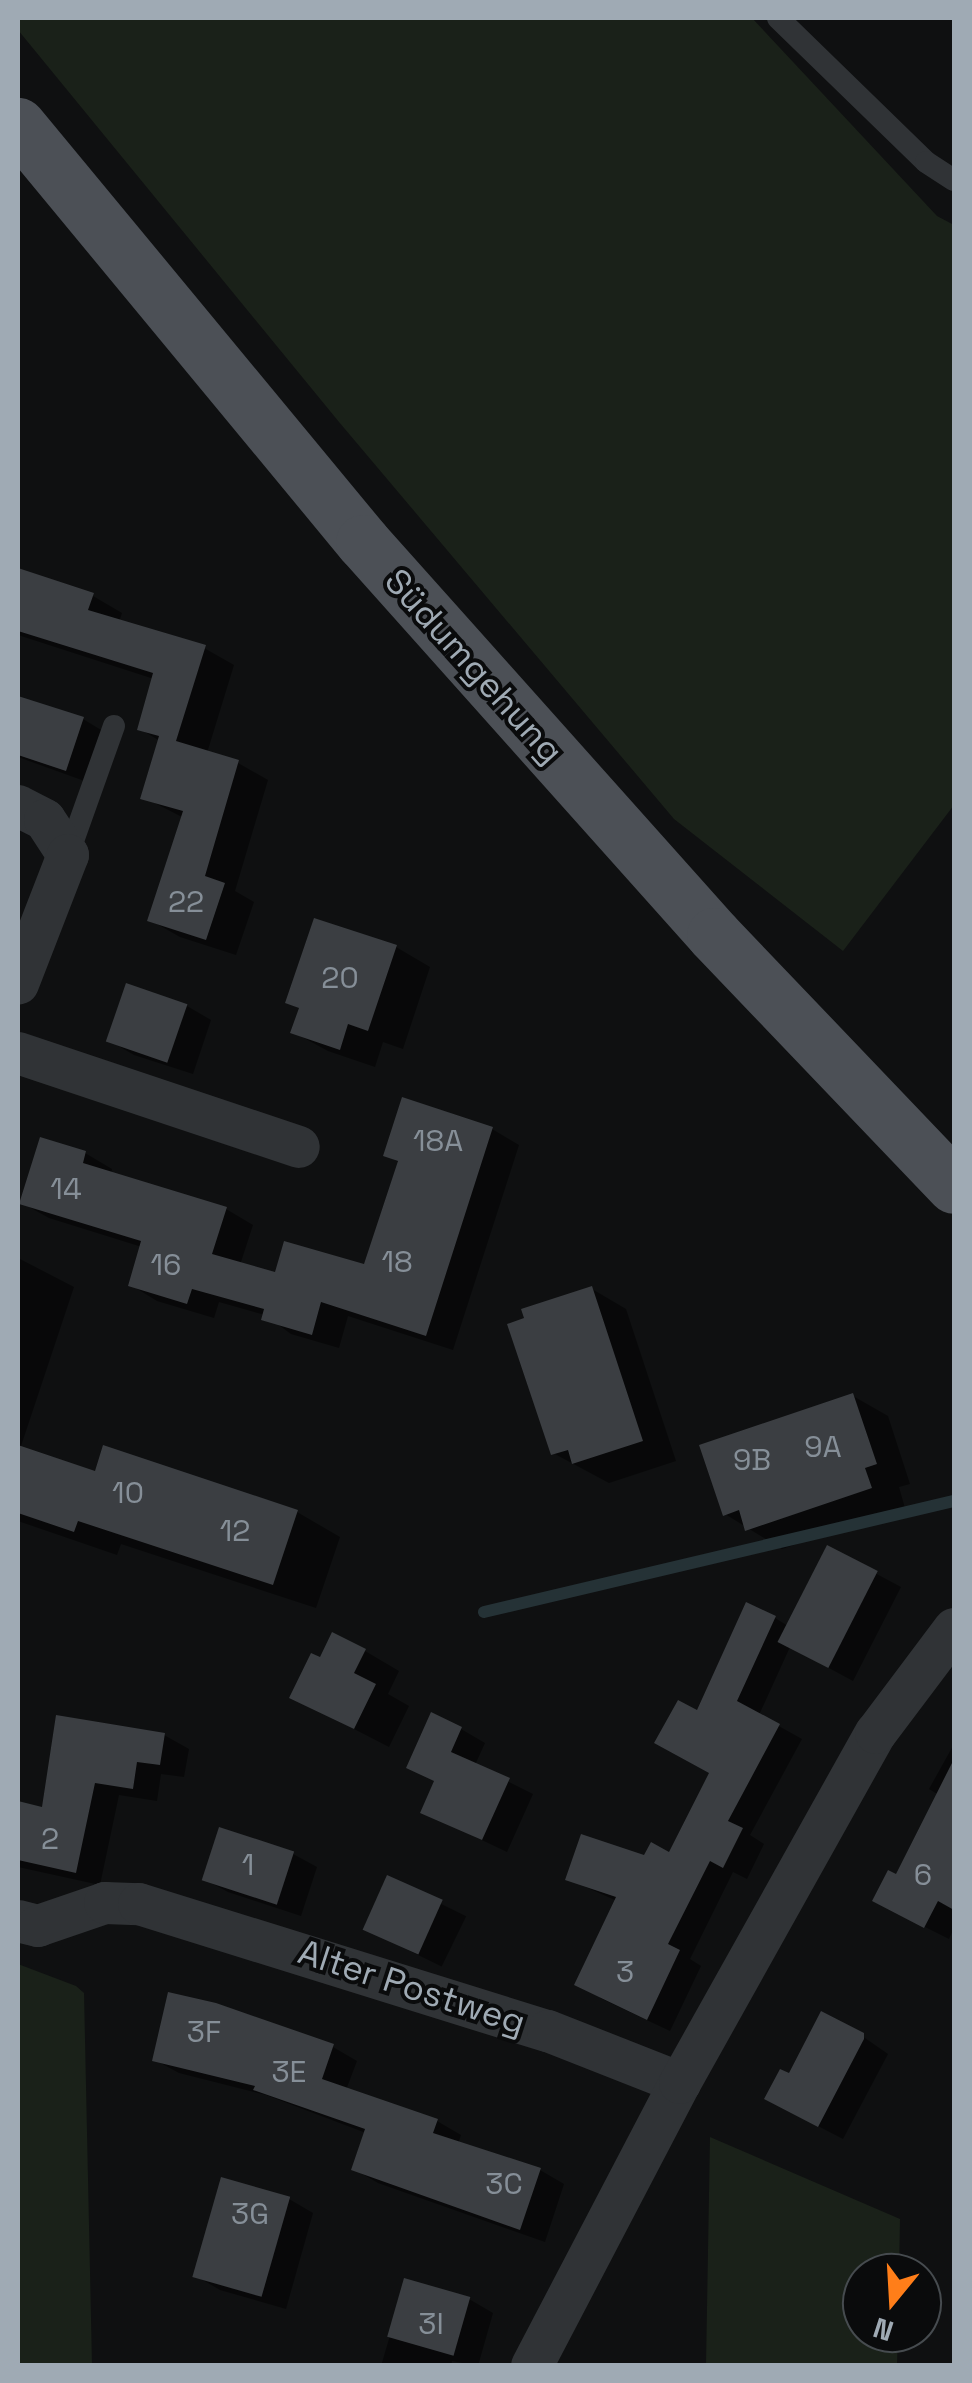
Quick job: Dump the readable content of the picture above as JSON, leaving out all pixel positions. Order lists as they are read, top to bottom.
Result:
{
  "streets": {
    "main road": ["Südumgehung"],
    "street": ["Alter Postweg"]
  },
  "house_numbers": [
    "22",
    "20",
    "18A",
    "14",
    "18",
    "16",
    "9A",
    "9B",
    "10",
    "12",
    "2",
    "1",
    "6",
    "3",
    "3F",
    "3E",
    "3C",
    "3G",
    "3I"
  ],
  "north": "bottom"
}
